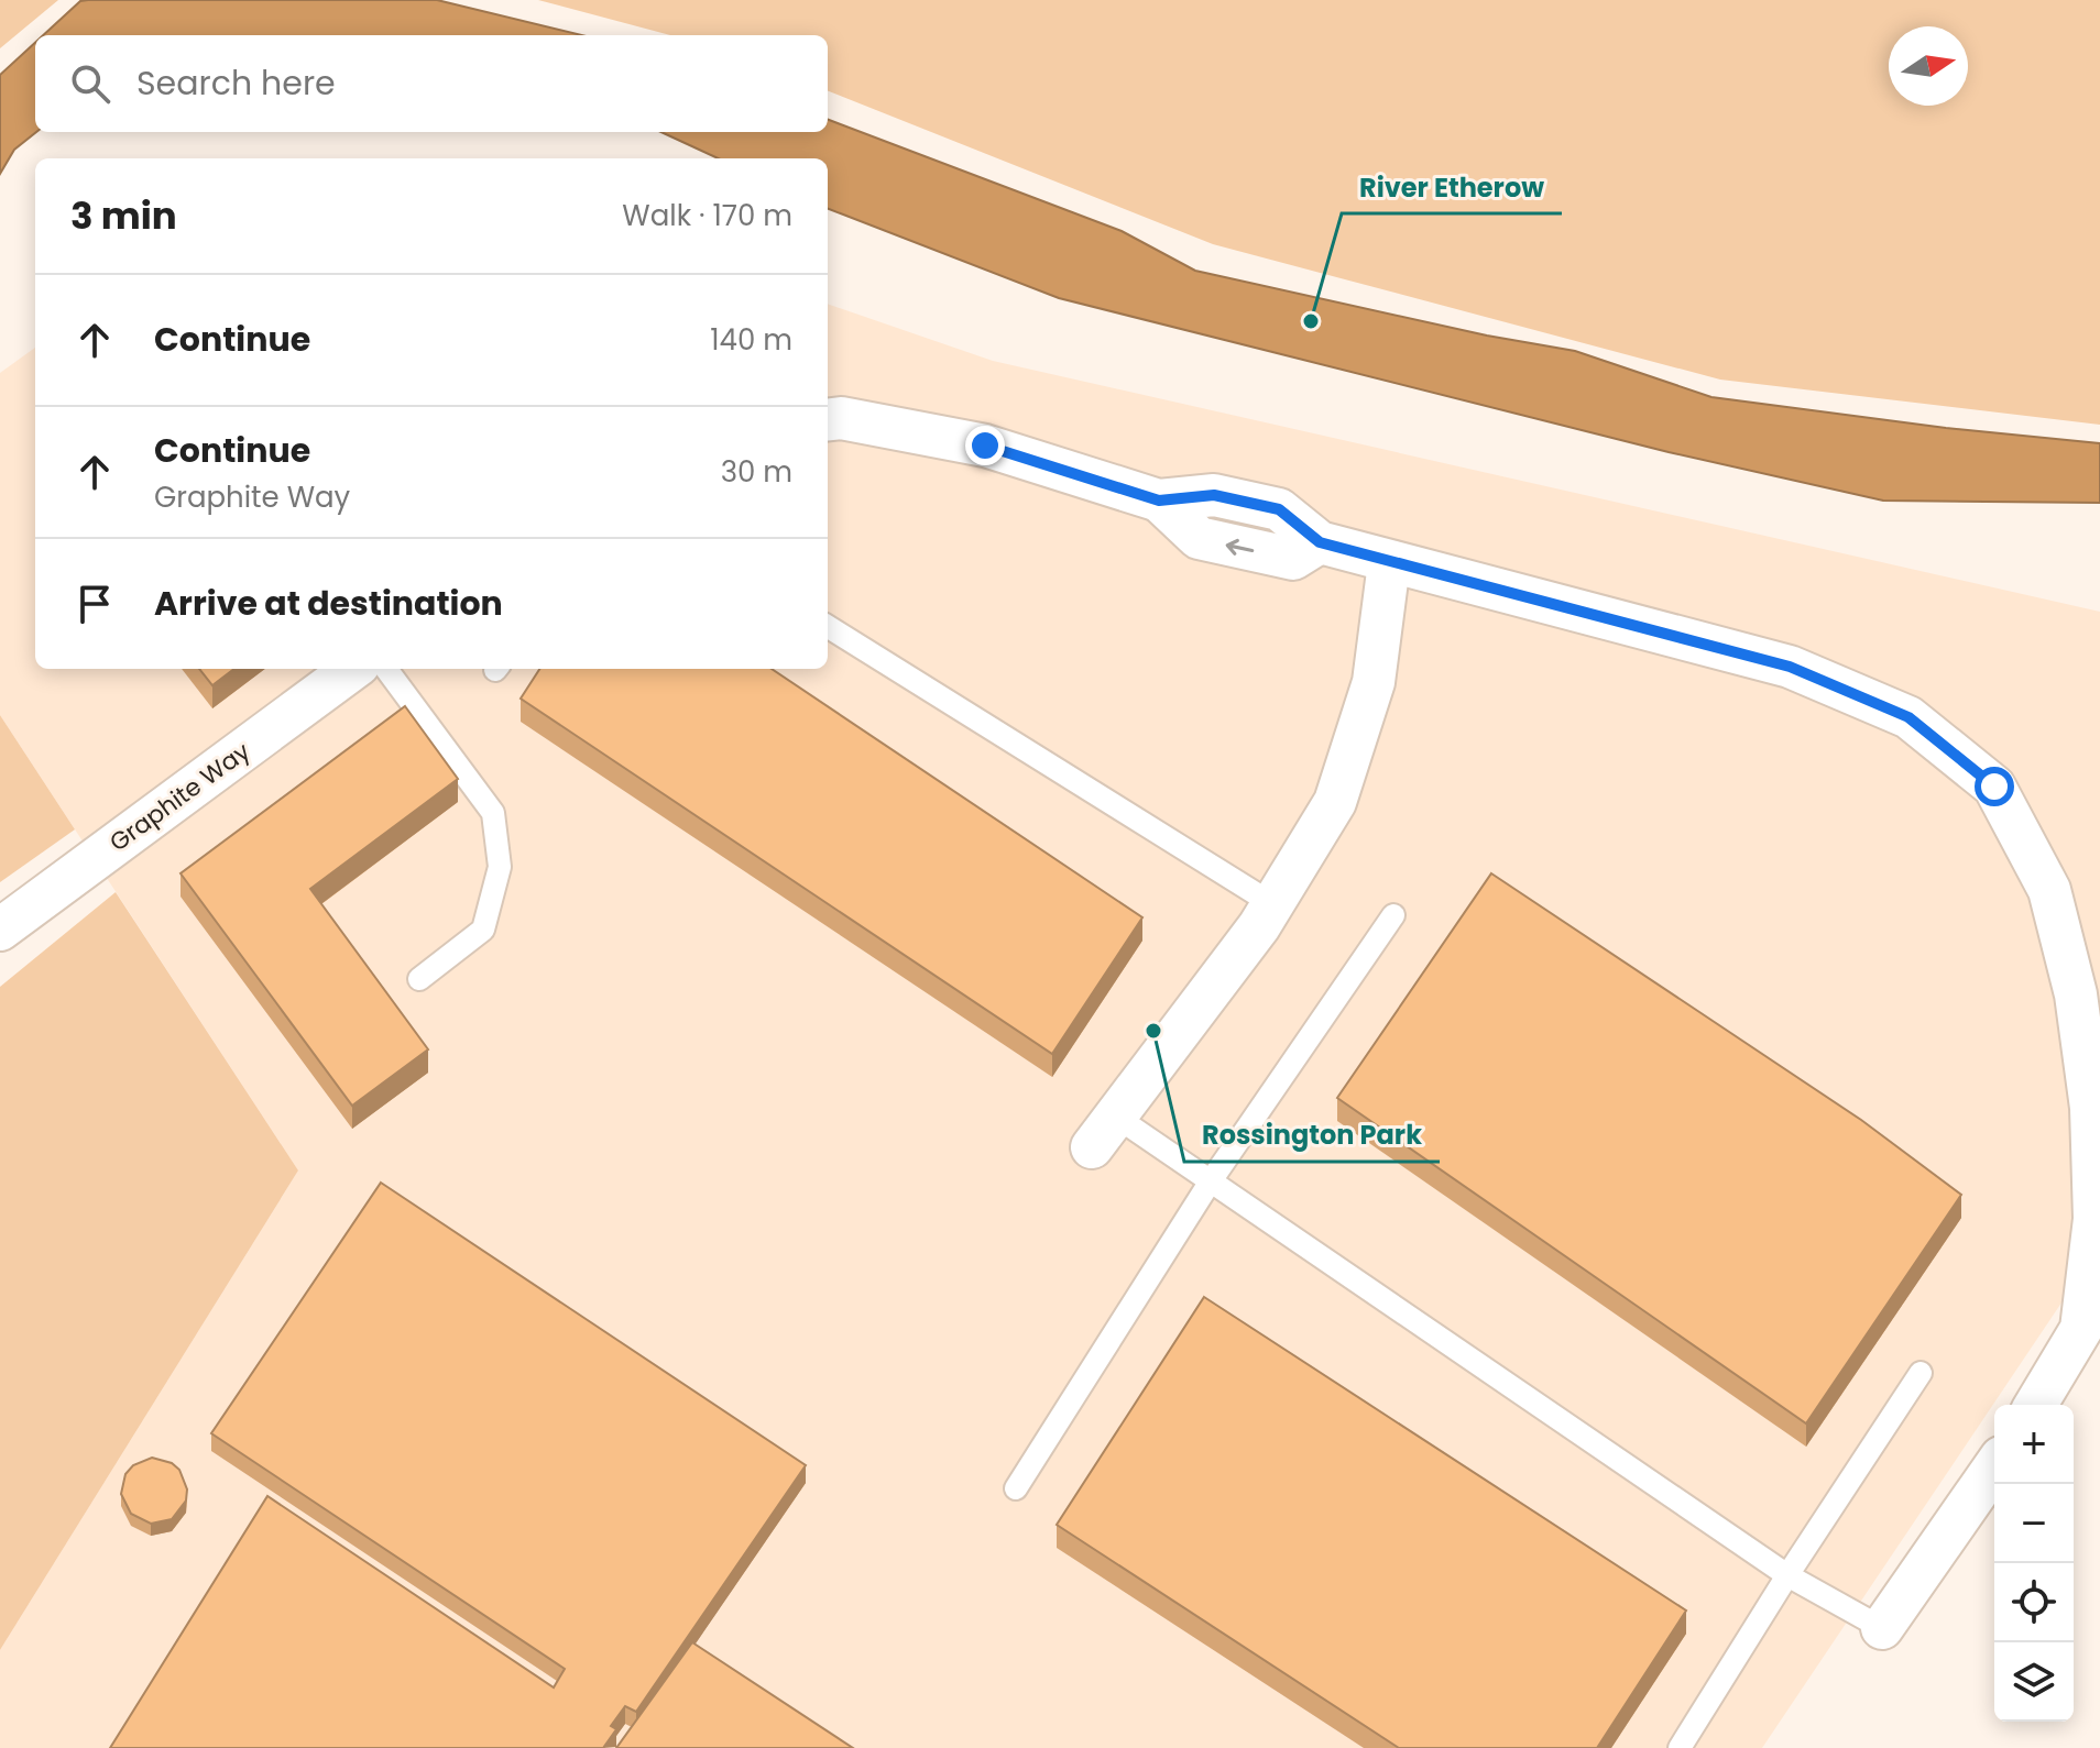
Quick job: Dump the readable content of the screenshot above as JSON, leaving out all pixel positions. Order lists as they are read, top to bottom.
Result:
{
  "streets": {
    "street": ["Graphite Way"]
  },
  "places": ["River Etherow", "Rossington Park"],
  "north": "right",
  "page": {
    "search": "Search here",
    "heading": ["3 min", "Walk · 170 m"],
    "list": [
      ["Continue", "140 m"],
      ["Continue", "Graphite Way", "30 m"],
      "Arrive at destination"
    ],
    "map_buttons": ["+", "−"]
  }
}
